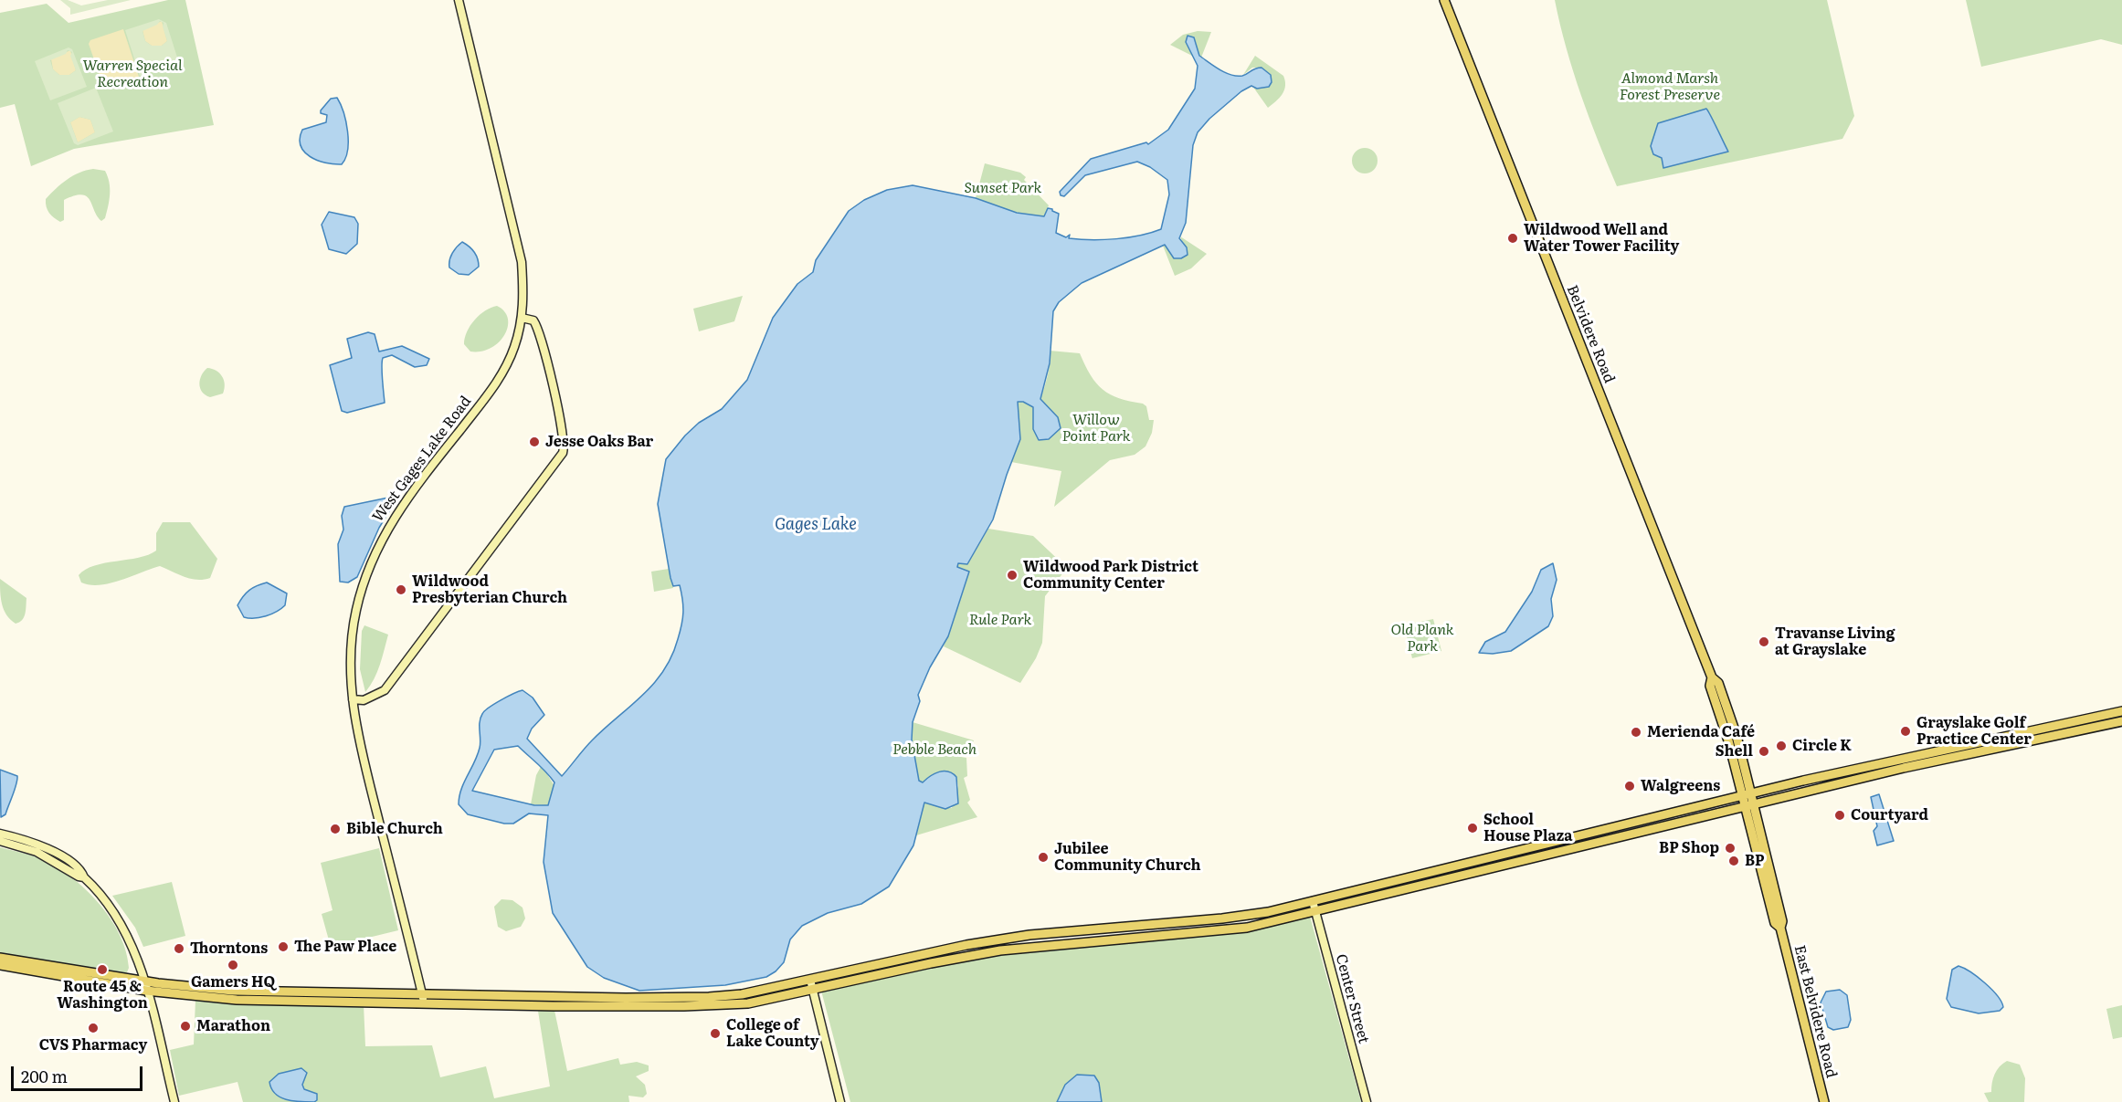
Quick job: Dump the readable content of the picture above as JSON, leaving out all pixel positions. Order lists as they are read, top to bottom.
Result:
{
  "streets": {
    "main road": ["Belvidere Road", "East Belvidere Road"],
    "street": ["West Gages Lake Road", "Center Street"]
  },
  "crossings": [
    ["Belvidere Road", "East Belvidere Road"]
  ],
  "water": ["Gages Lake"],
  "parks": [
    "Warren Special Recreation",
    "Almond Marsh Forest Preserve",
    "Sunset Park",
    "Willow Point Park",
    "Rule Park",
    "Old Plank Park",
    "Pebble Beach"
  ],
  "places": [
    "Wildwood Well and Water Tower Facility",
    "Jesse Oaks Bar",
    "Wildwood Park District Community Center",
    "Wildwood Presbyterian Church",
    "Travanse Living at Grayslake",
    "Grayslake Golf Practice Center",
    "Merienda Café",
    "Circle K",
    "Shell",
    "Walgreens",
    "Courtyard",
    "School House Plaza",
    "Bible Church",
    "BP Shop",
    "Jubilee Community Church",
    "BP",
    "The Paw Place",
    "Thorntons",
    "Gamers HQ",
    "Route 45 & Washington",
    "Marathon",
    "CVS Pharmacy",
    "College of Lake County"
  ],
  "scale_bar": "200 m"
}
